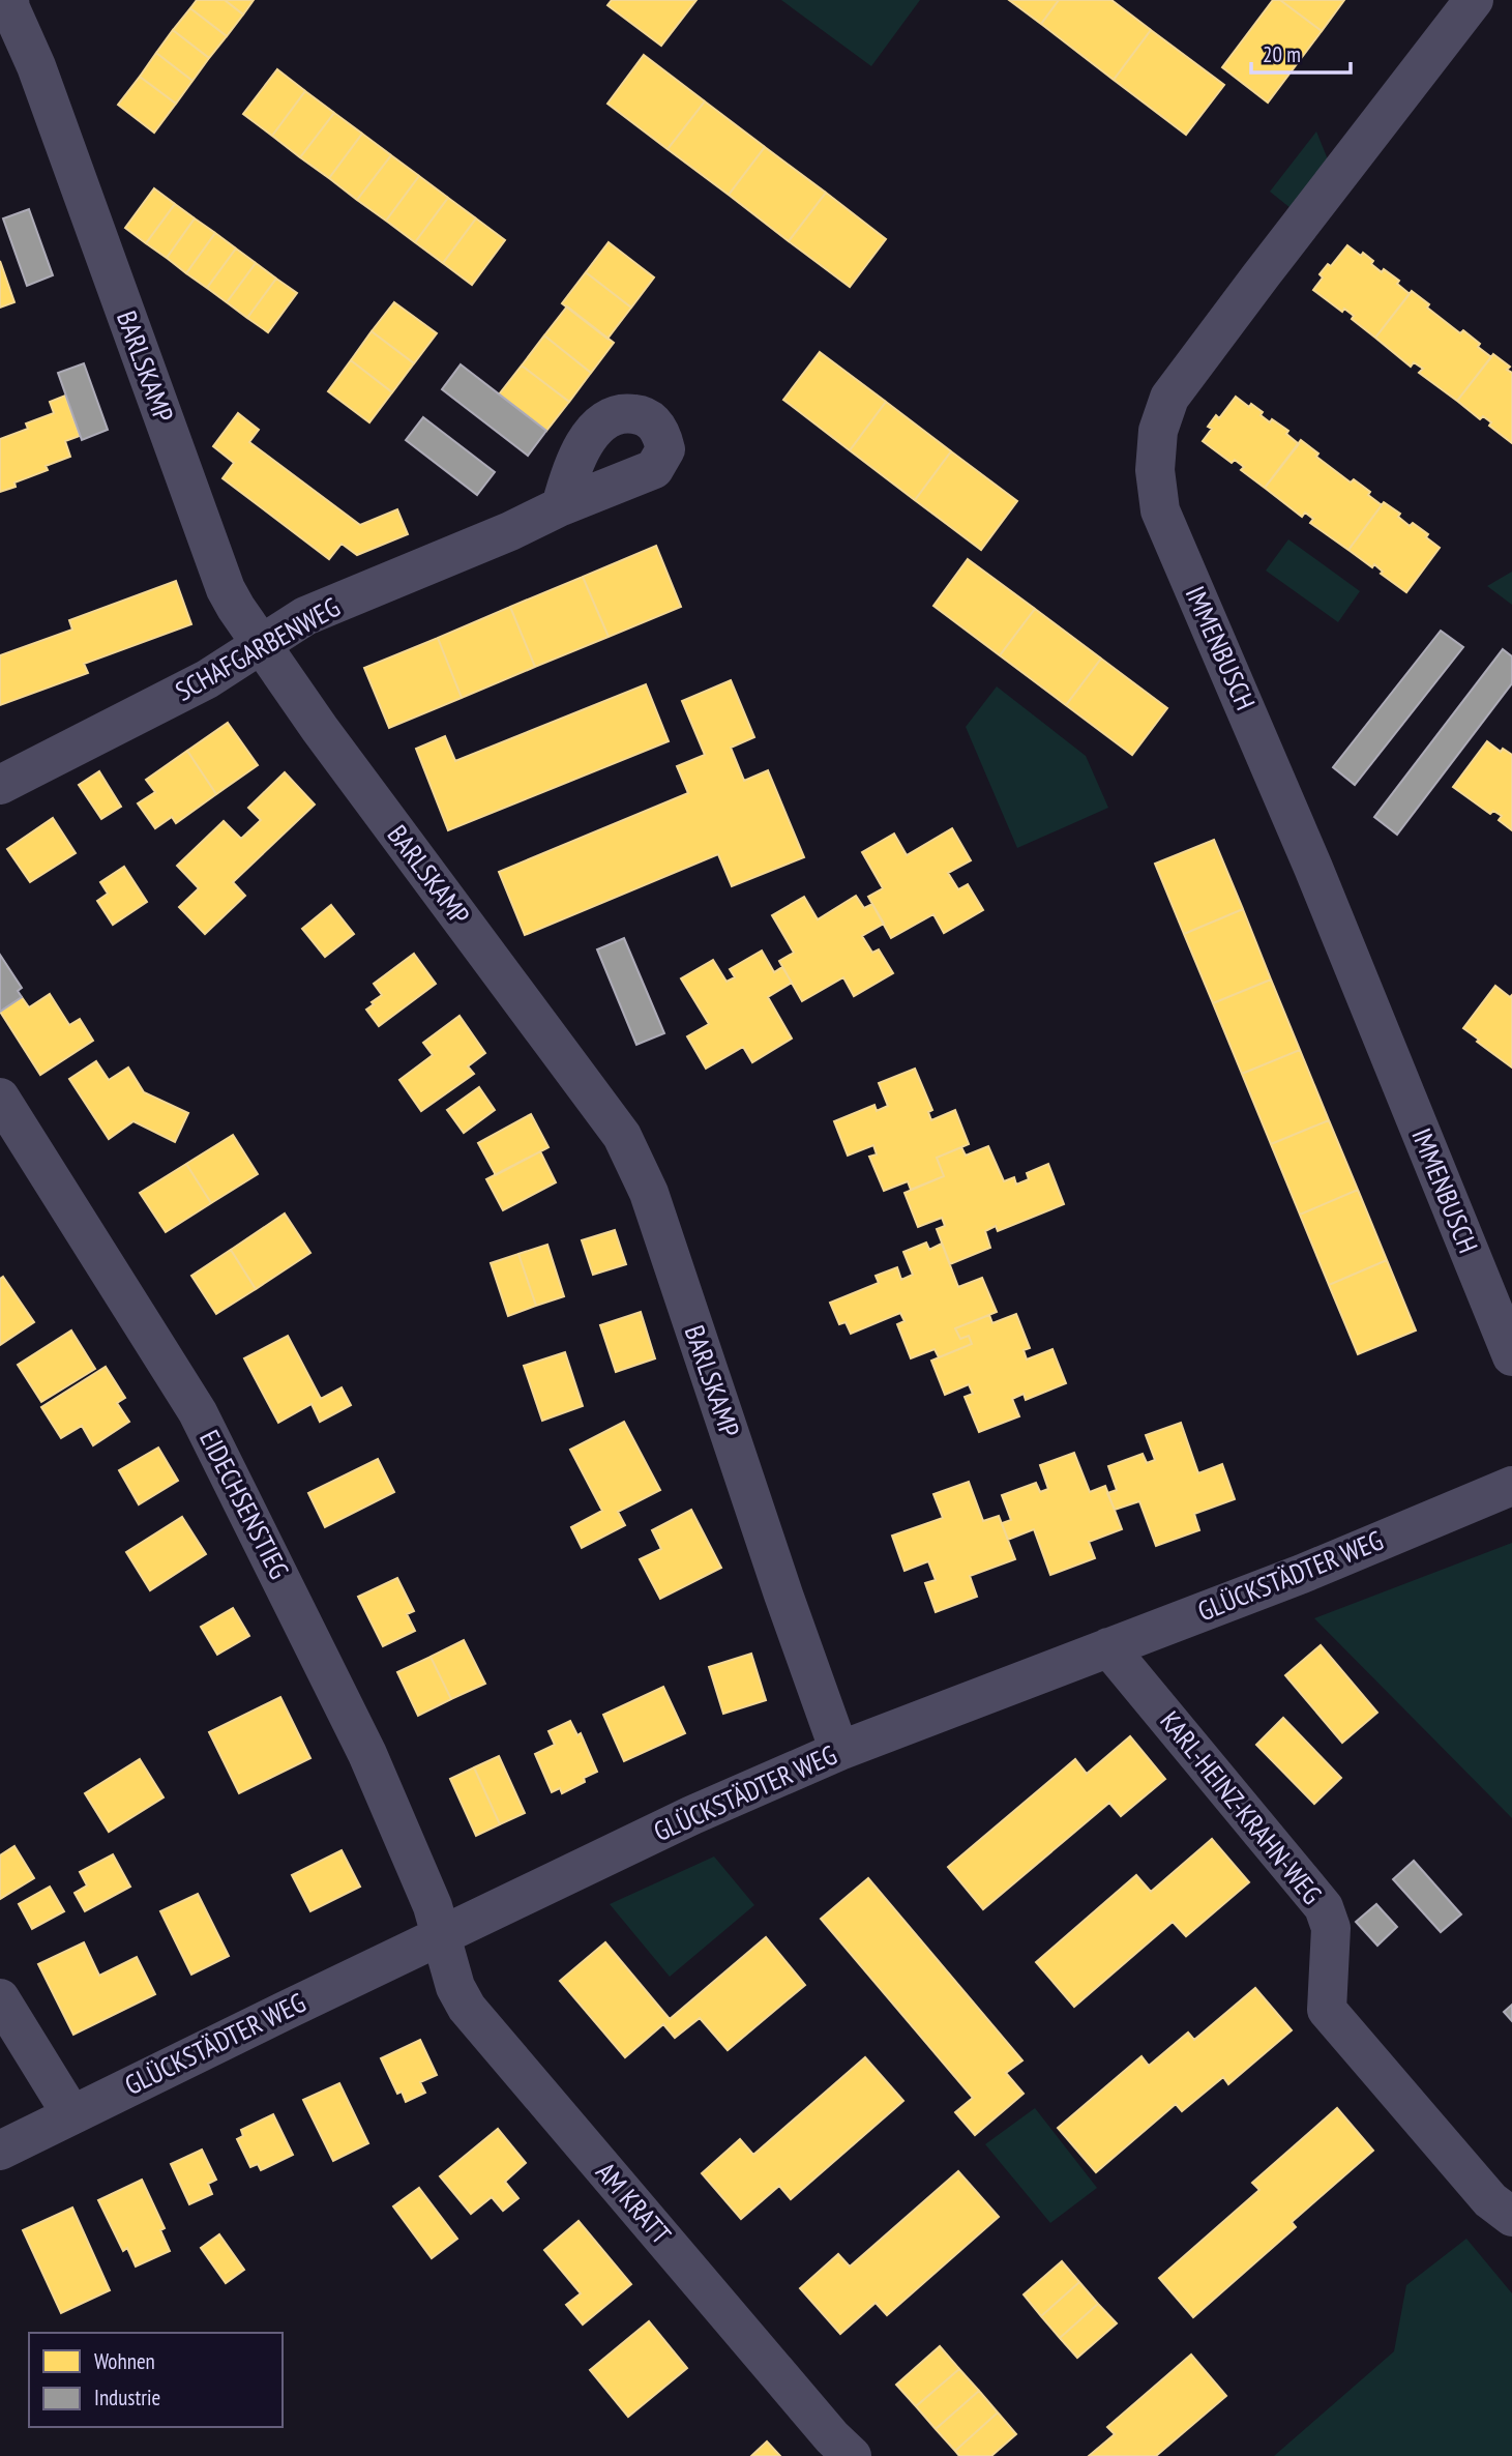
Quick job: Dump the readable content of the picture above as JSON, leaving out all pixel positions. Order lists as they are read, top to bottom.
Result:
{
  "streets": {
    "street": [
      "BARLSKAMP",
      "IMMENBUSCH",
      "SCHAFGARBENWEG",
      "EIDECHSENSTIEG",
      "GLÜCKSTÄDTER WEG",
      "KARL-HEINZ-KRAHN-WEG",
      "AM KRATT"
    ]
  },
  "crossings": [
    ["BARLSKAMP", "SCHAFGARBENWEG"],
    ["BARLSKAMP", "GLÜCKSTÄDTER WEG"],
    ["EIDECHSENSTIEG", "GLÜCKSTÄDTER WEG"],
    ["EIDECHSENSTIEG", "AM KRATT"],
    ["GLÜCKSTÄDTER WEG", "KARL-HEINZ-KRAHN-WEG"],
    ["GLÜCKSTÄDTER WEG", "AM KRATT"]
  ],
  "legend": ["Wohnen", "Industrie"],
  "scale_bar": "20 m"
}
